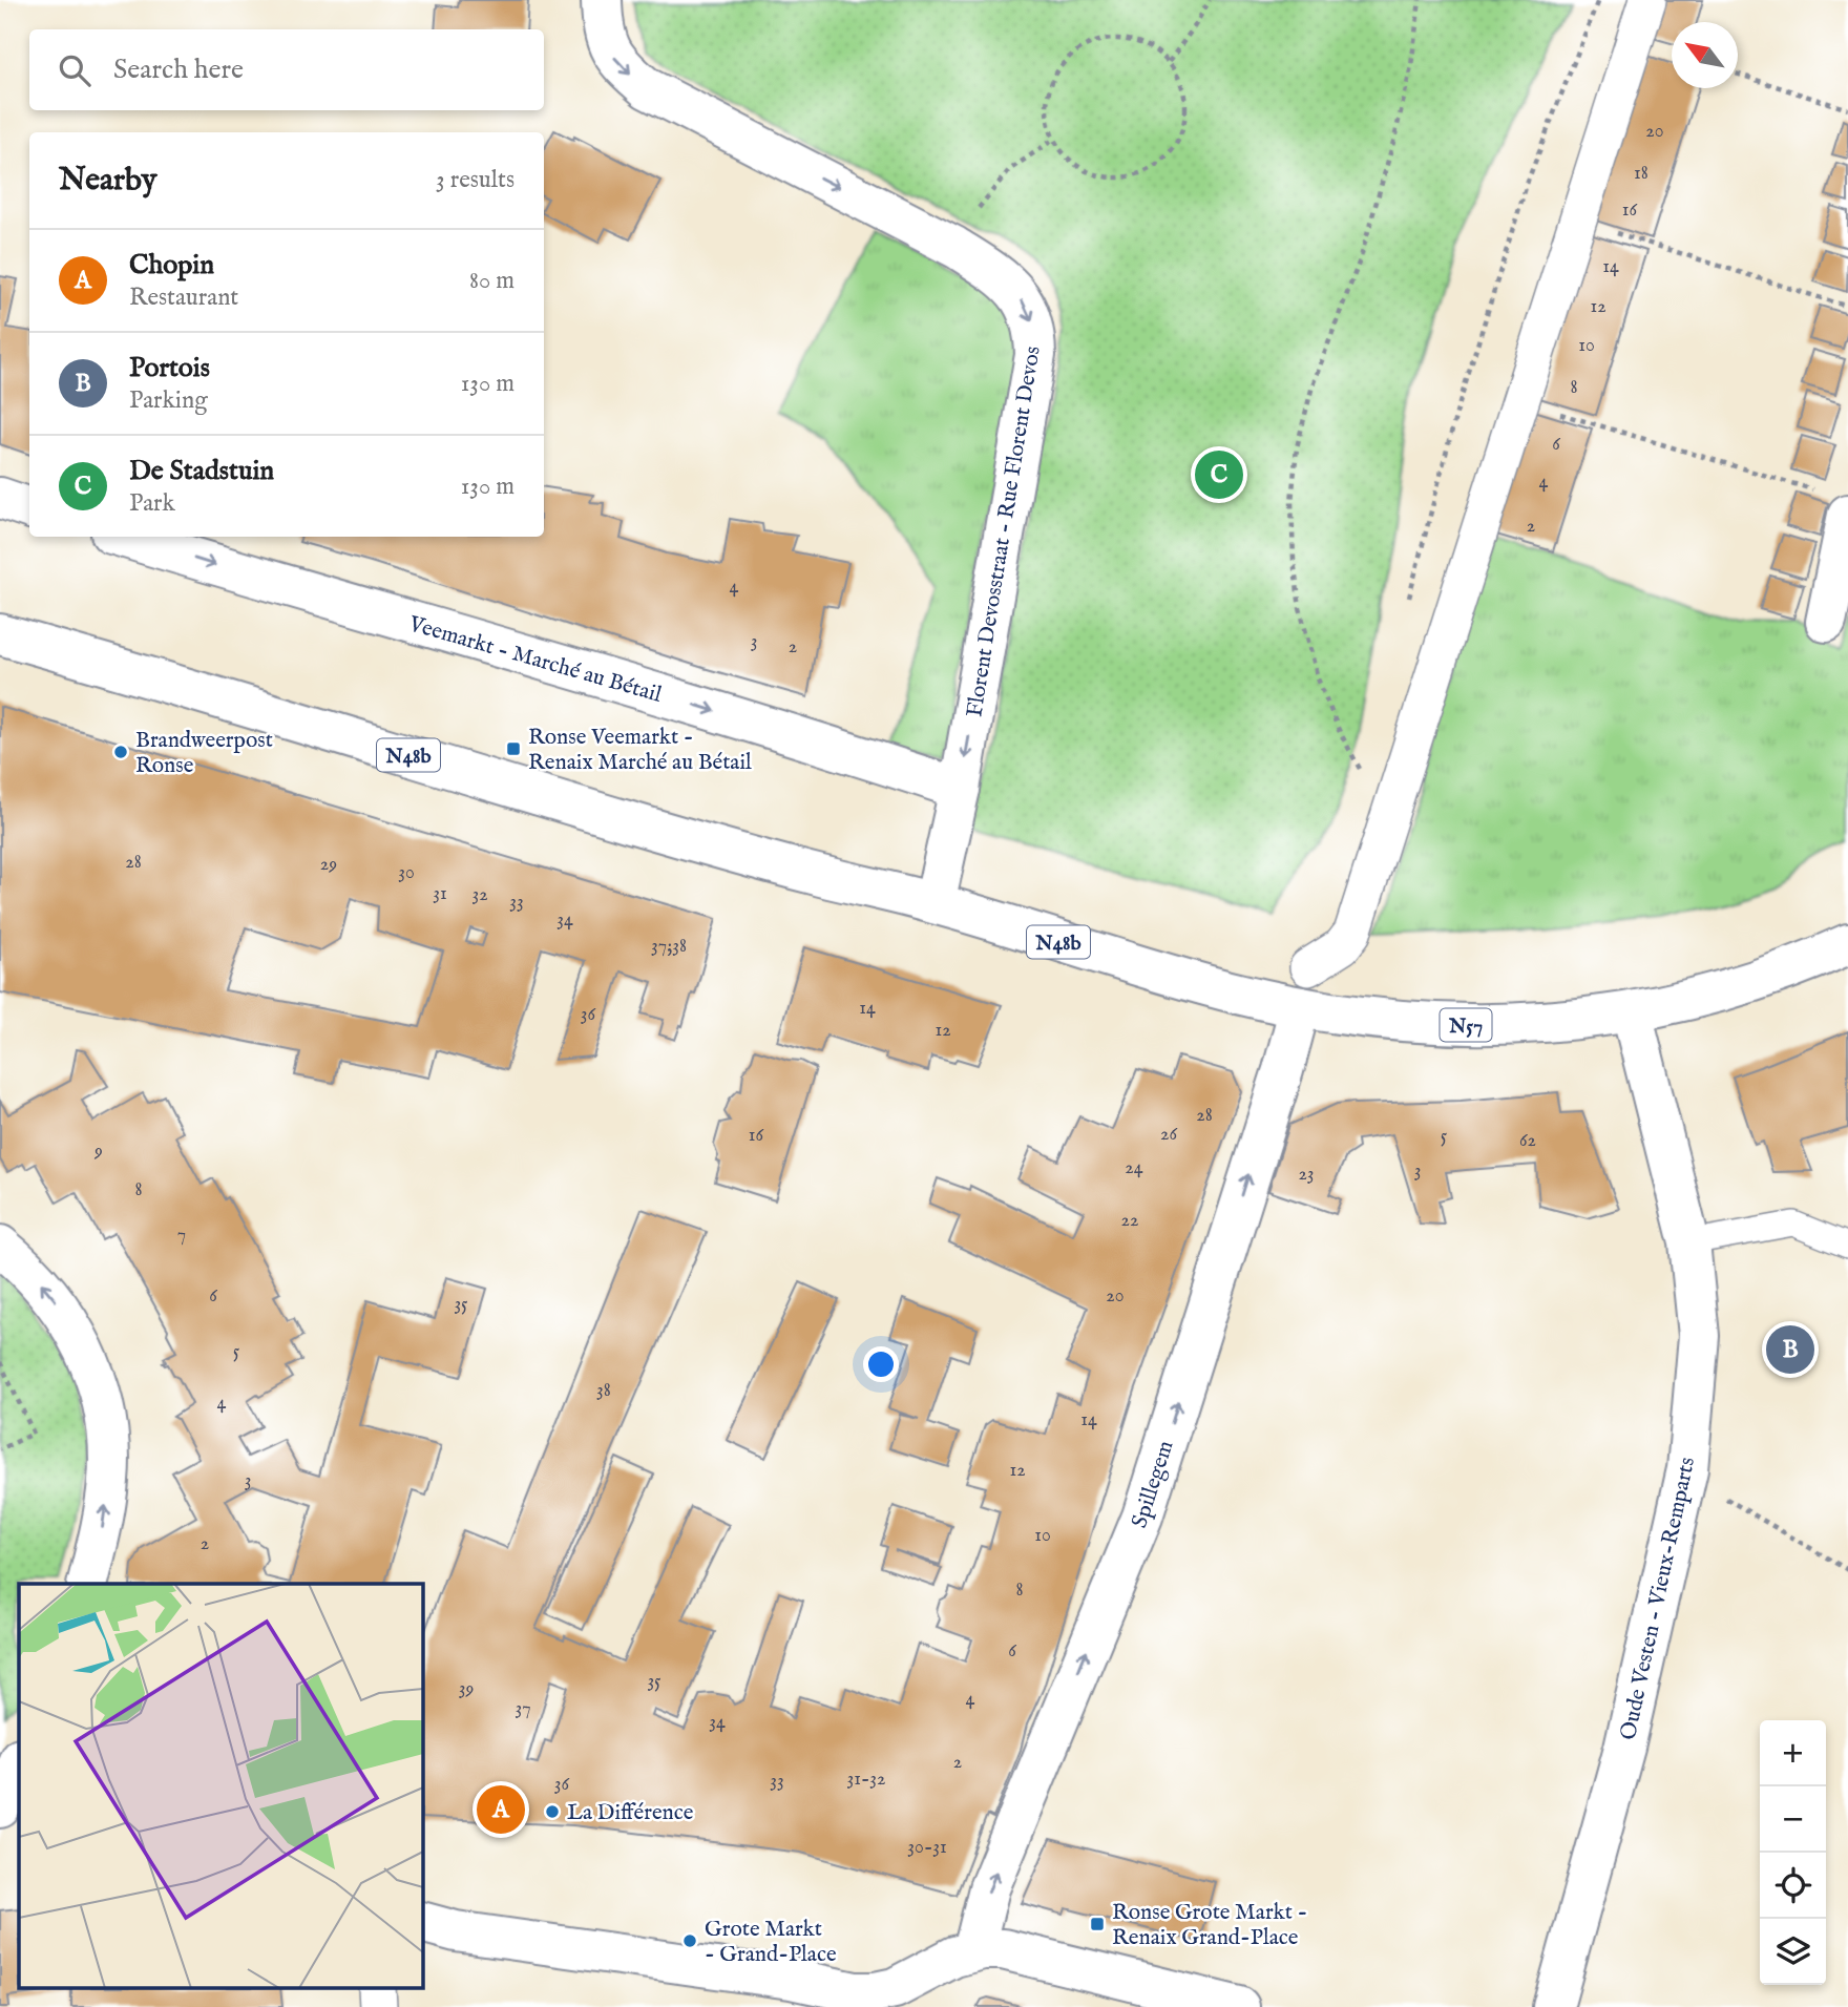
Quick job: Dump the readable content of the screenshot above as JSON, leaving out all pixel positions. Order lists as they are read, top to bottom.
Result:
{
  "streets": {
    "street": [
      "Florent Devosstraat - Rue Florent Devos",
      "Veemarkt - Marché au Bétail",
      "N48b",
      "N57",
      "Spillegem",
      "Oude Vesten - Vieux-Remparts"
    ]
  },
  "crossings": [
    ["Florent Devosstraat - Rue Florent Devos", "Veemarkt - Marché au Bétail"],
    ["Florent Devosstraat - Rue Florent Devos", "N48b"],
    ["N48b", "N57"],
    ["N48b", "Spillegem"],
    ["N57", "Spillegem"],
    ["N57", "Oude Vesten - Vieux-Remparts"]
  ],
  "one_way": ["Florent Devosstraat - Rue Florent Devos", "Spillegem"],
  "places": {
    "transit": ["Ronse Veemarkt - Renaix Marché au Bétail", "Ronse Grote Markt - Renaix Grand-Place"],
    "other": ["Brandweerpost Ronse", "La Différence", "Grote Markt - Grand-Place"]
  },
  "house_numbers": [
    "20",
    "18",
    "16",
    "14",
    "12",
    "10",
    "8",
    "6",
    "4",
    "2",
    "4",
    "3",
    "2",
    "28",
    "29",
    "30",
    "31",
    "32",
    "33",
    "34",
    "37;38",
    "14",
    "36",
    "12",
    "28",
    "26",
    "16",
    "5",
    "62",
    "9",
    "24",
    "3",
    "23",
    "8",
    "22",
    "7",
    "6",
    "20",
    "35",
    "5",
    "38",
    "4",
    "14",
    "12",
    "3",
    "10",
    "2",
    "8",
    "6",
    "35",
    "39",
    "4",
    "37",
    "34",
    "2",
    "31-32",
    "33",
    "36",
    "30-31"
  ],
  "north": "top left",
  "page": {
    "search": "Search here",
    "heading": ["Nearby", "3 results"],
    "list": [
      {
        "mark": "A",
        "name": "Chopin",
        "note": "Restaurant",
        "value": "80 m"
      },
      {
        "mark": "B",
        "name": "Portois",
        "note": "Parking",
        "value": "130 m"
      },
      {
        "mark": "C",
        "name": "De Stadstuin",
        "note": "Park",
        "value": "130 m"
      }
    ],
    "pins": ["C", "B", "A"],
    "map_buttons": ["+", "−"]
  }
}
